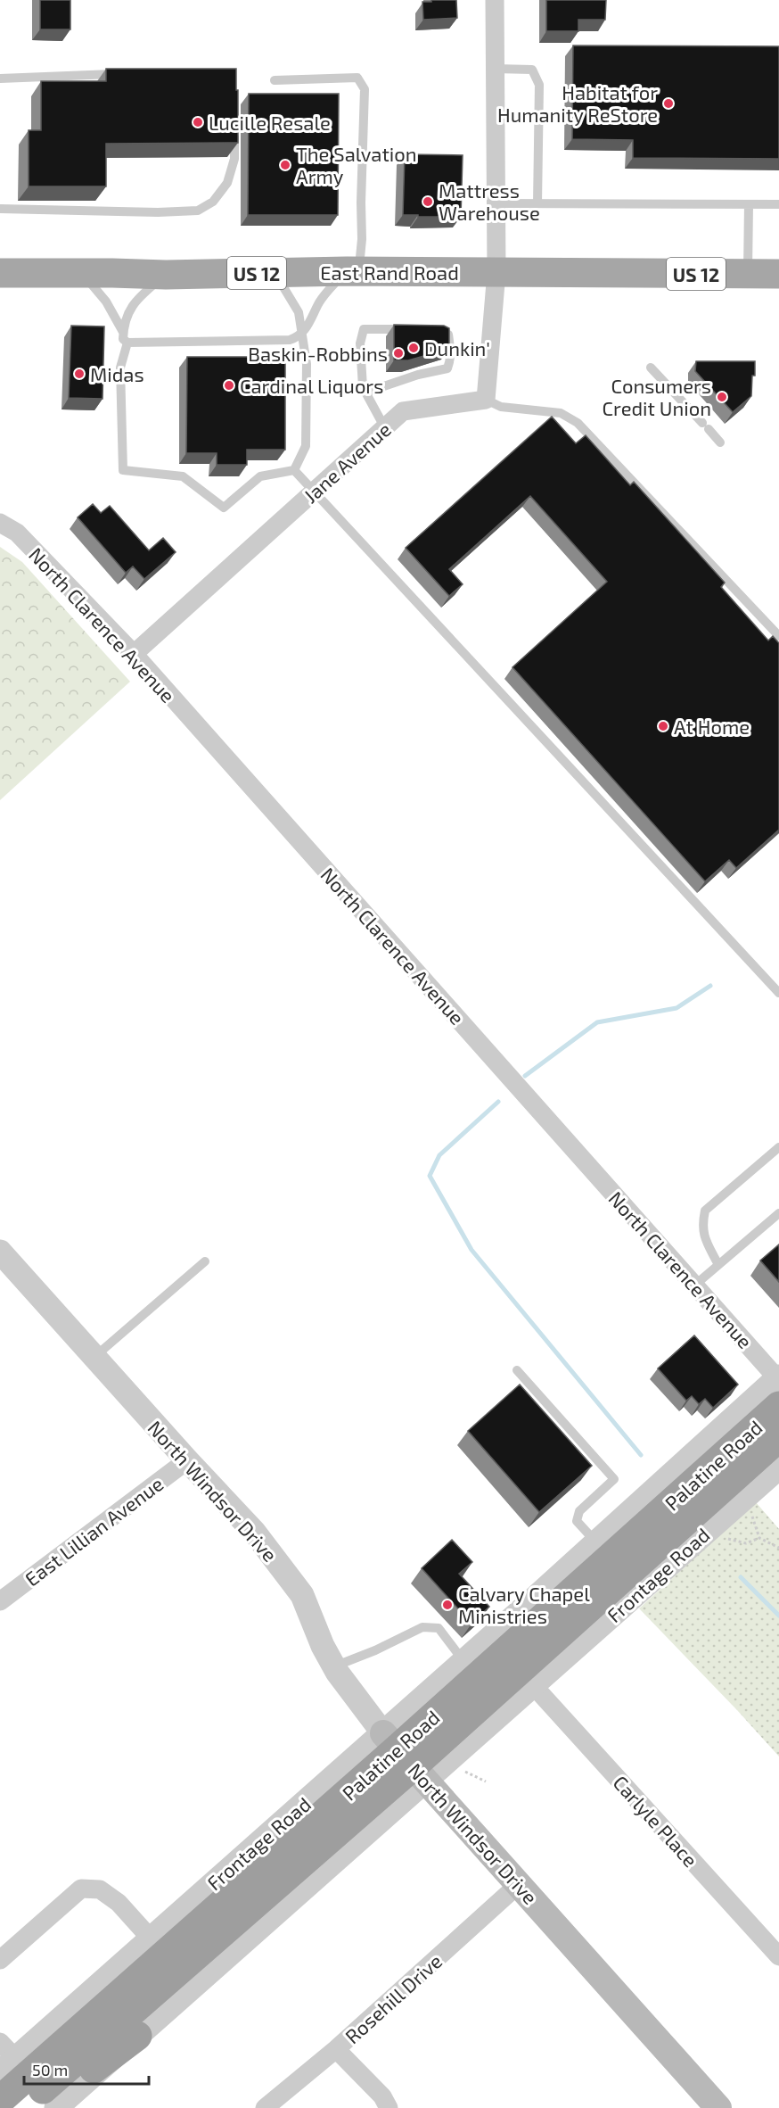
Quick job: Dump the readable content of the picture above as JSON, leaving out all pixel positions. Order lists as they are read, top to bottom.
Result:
{
  "streets": {
    "highway": ["Palatine Road"],
    "main road": ["East Rand Road", "US 12", "North Windsor Drive"],
    "street": [
      "Jane Avenue",
      "North Clarence Avenue",
      "East Lillian Avenue",
      "Frontage Road",
      "Carlyle Place",
      "Rosehill Drive"
    ]
  },
  "crossings": [
    ["Jane Avenue", "North Clarence Avenue"],
    ["North Clarence Avenue", "Palatine Road"],
    ["North Clarence Avenue", "Frontage Road"],
    ["Palatine Road", "North Windsor Drive"],
    ["Palatine Road", "Frontage Road"],
    ["North Windsor Drive", "East Lillian Avenue"],
    ["North Windsor Drive", "Frontage Road"],
    ["North Windsor Drive", "Rosehill Drive"],
    ["Frontage Road", "Carlyle Place"]
  ],
  "places": [
    "Habitat for Humanity ReStore",
    "Lucille Resale",
    "The Salvation Army",
    "Mattress Warehouse",
    "Dunkin'",
    "Baskin-Robbins",
    "Midas",
    "Cardinal Liquors",
    "Consumers Credit Union",
    "At Home",
    "Calvary Chapel Ministries"
  ],
  "scale_bar": "50 m"
}
